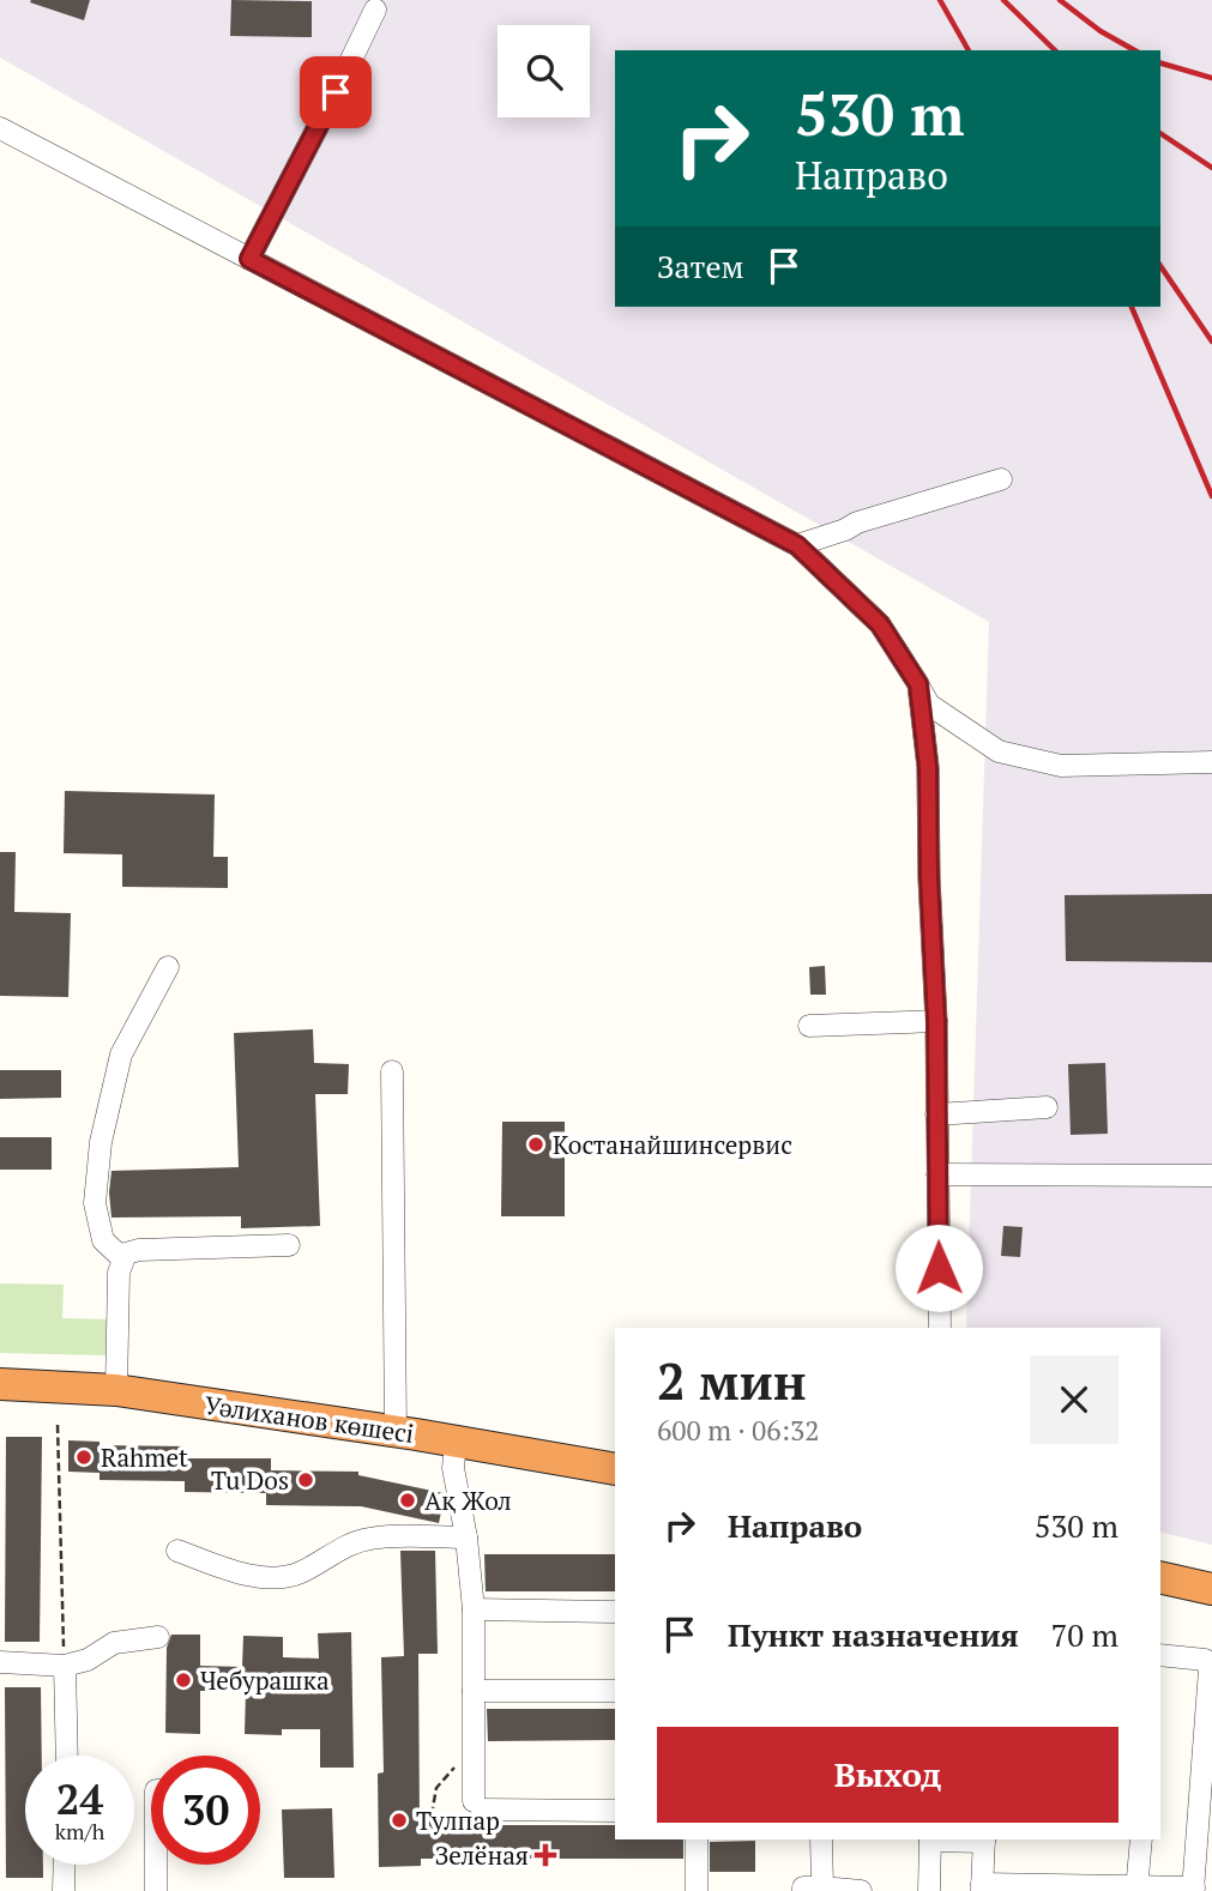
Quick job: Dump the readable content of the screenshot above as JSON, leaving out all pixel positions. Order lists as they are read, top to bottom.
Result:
{
  "streets": {
    "highway": ["Уәлиханов көшесі"]
  },
  "places": {
    "other": [
      "Костанайшинсервис",
      "Rahmet",
      "Tu Dos",
      "Ақ Жол",
      "Чебурашка",
      "Тулпар"
    ],
    "health": ["Зелёная"]
  },
  "page": {
    "turn": ["530 m", "Направо"],
    "then": "Затем",
    "heading": ["2 мин", "600 m · 06:32"],
    "list": [
      {
        "name": "Направо",
        "value": "530 m"
      },
      {
        "name": "Пункт назначения",
        "value": "70 m"
      }
    ],
    "buttons": "Выход",
    "speed": "24 km/h",
    "limit": "30"
  }
}
